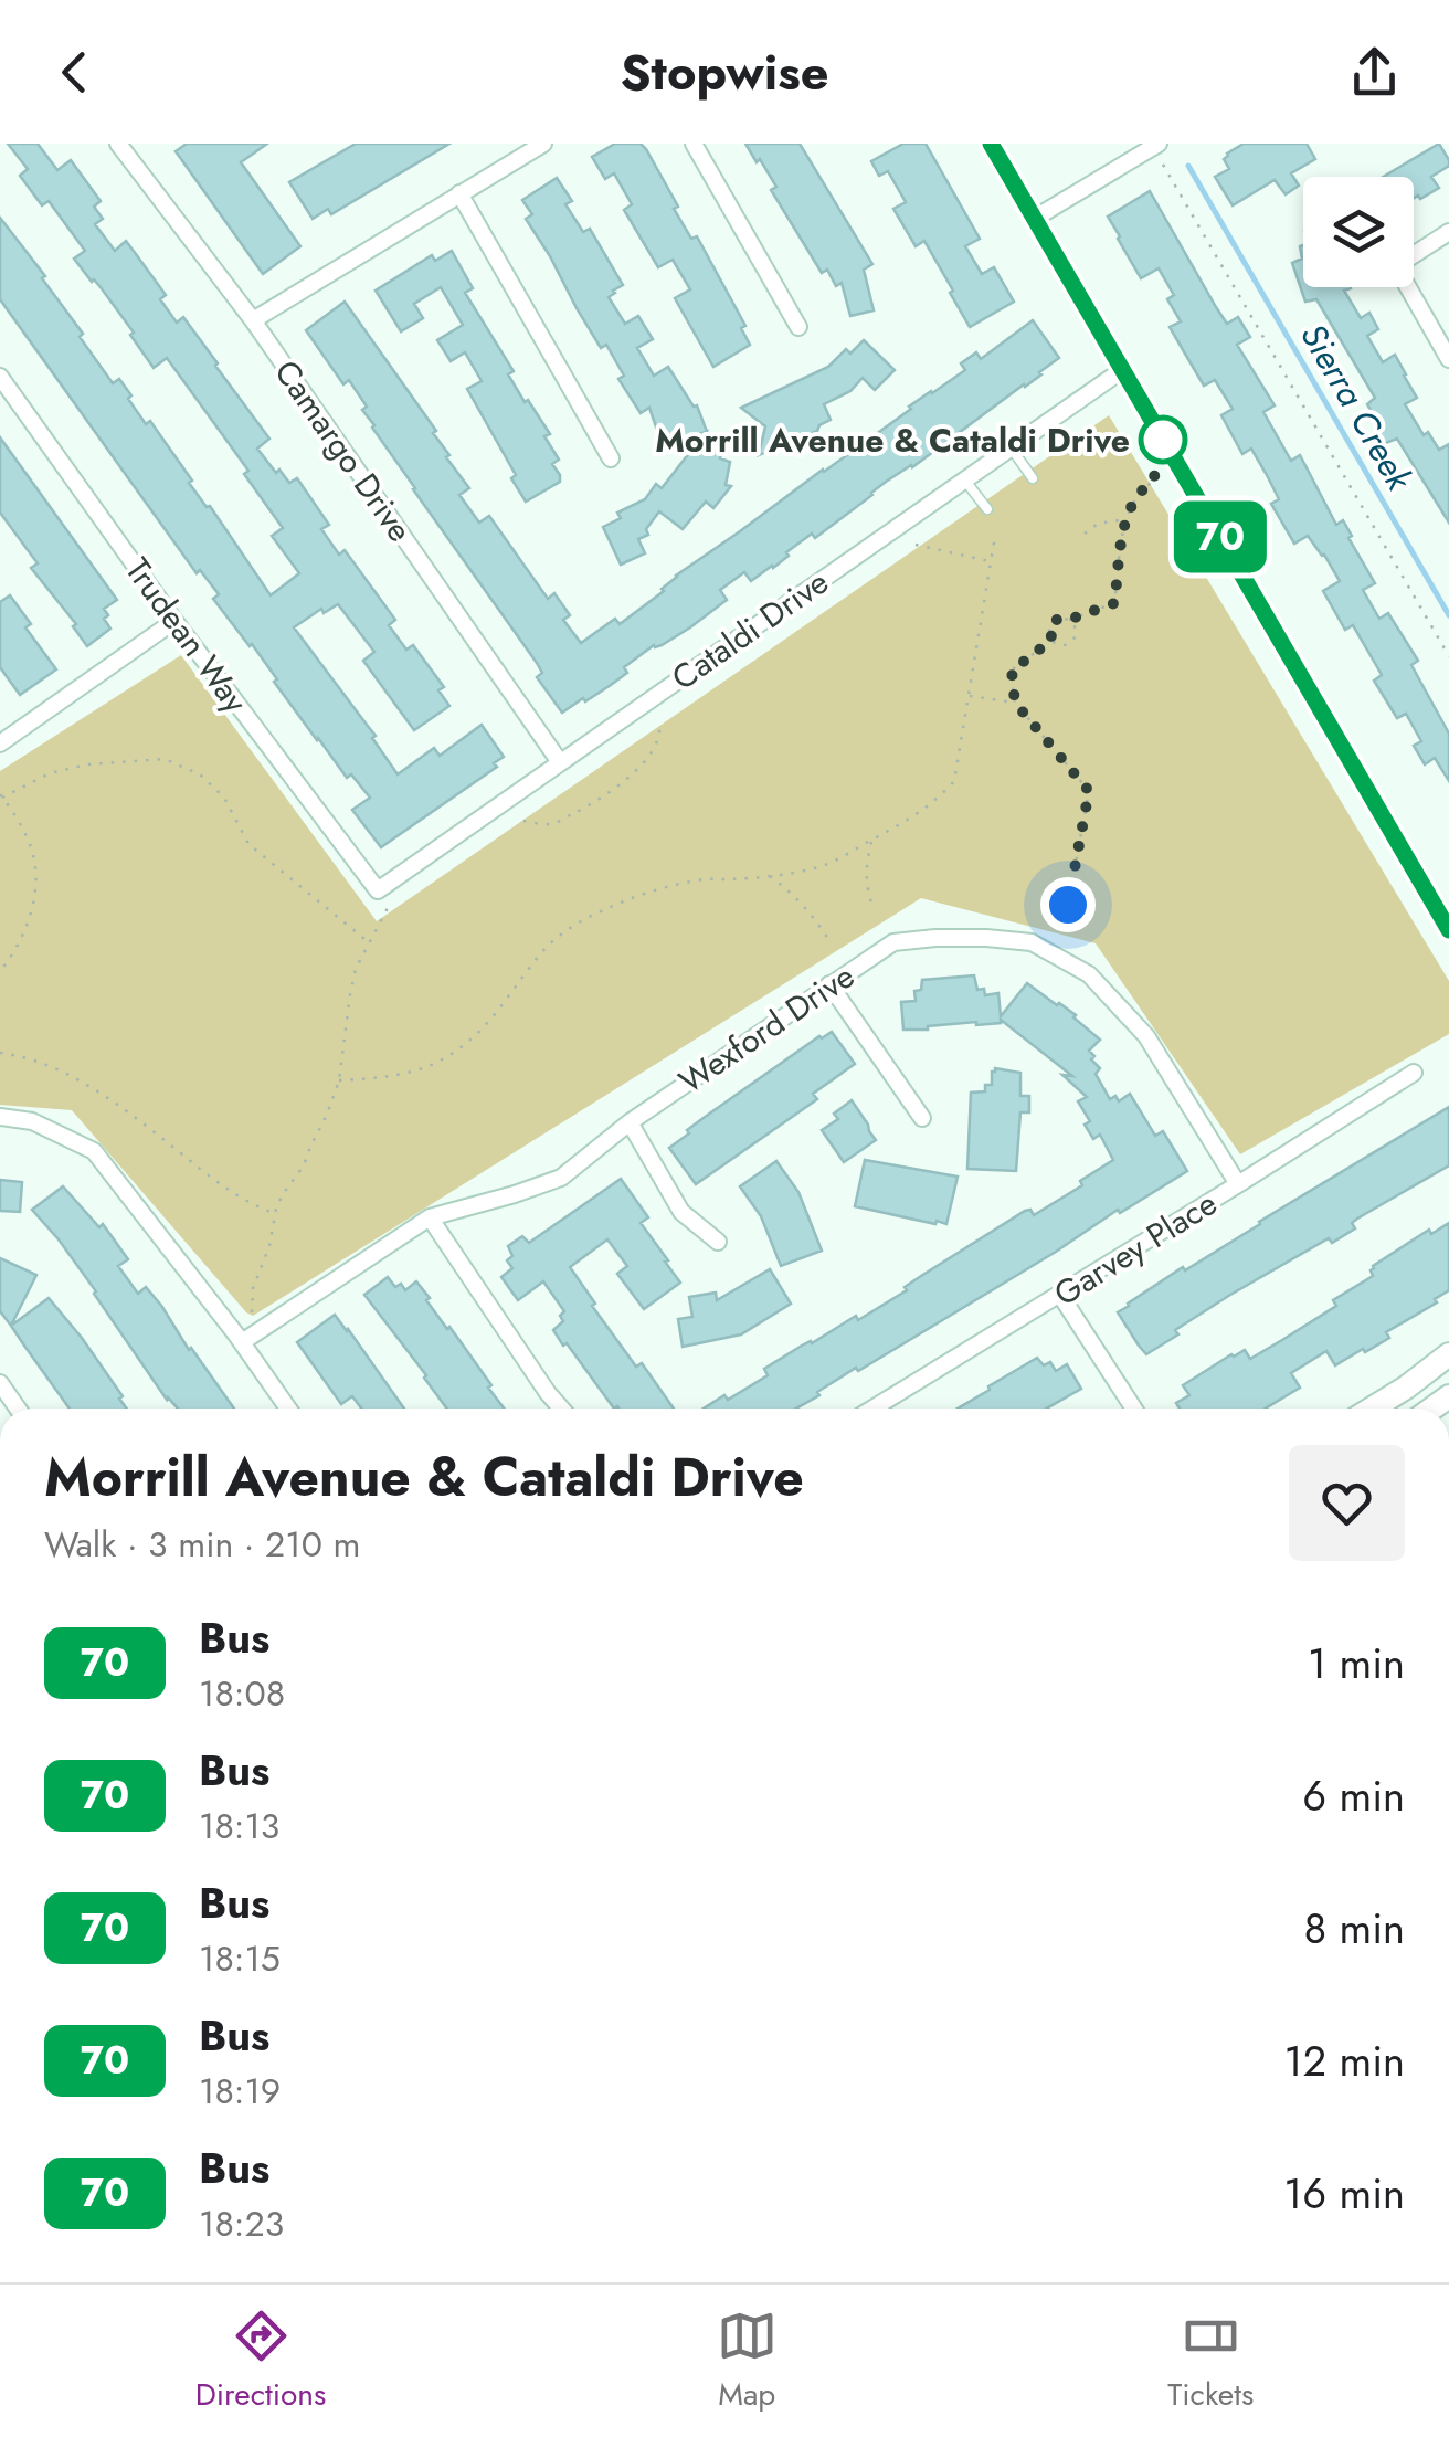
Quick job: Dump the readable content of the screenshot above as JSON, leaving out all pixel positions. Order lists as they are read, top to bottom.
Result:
{
  "streets": {
    "street": [
      "Camargo Drive",
      "Cataldi Drive",
      "Trudean Way",
      "Wexford Drive",
      "Garvey Place"
    ]
  },
  "crossings": [
    ["Camargo Drive", "Cataldi Drive"],
    ["Cataldi Drive", "Trudean Way"],
    ["Wexford Drive", "Garvey Place"]
  ],
  "water": ["Sierra Creek"],
  "places": ["Morrill Avenue & Cataldi Drive"],
  "lines": ["bus line 70"],
  "page": {
    "header": "Stopwise",
    "on_map": "70",
    "heading": ["Morrill Avenue & Cataldi Drive", "Walk · 3 min · 210 m"],
    "list": [
      {
        "mark": "70",
        "name": "Bus",
        "note": "18:08",
        "value": "1 min"
      },
      {
        "mark": "70",
        "name": "Bus",
        "note": "18:13",
        "value": "6 min"
      },
      {
        "mark": "70",
        "name": "Bus",
        "note": "18:15",
        "value": "8 min"
      },
      {
        "mark": "70",
        "name": "Bus",
        "note": "18:19",
        "value": "12 min"
      },
      {
        "mark": "70",
        "name": "Bus",
        "note": "18:23",
        "value": "16 min"
      }
    ],
    "tabs": ["Directions", "Map", "Tickets"]
  }
}
